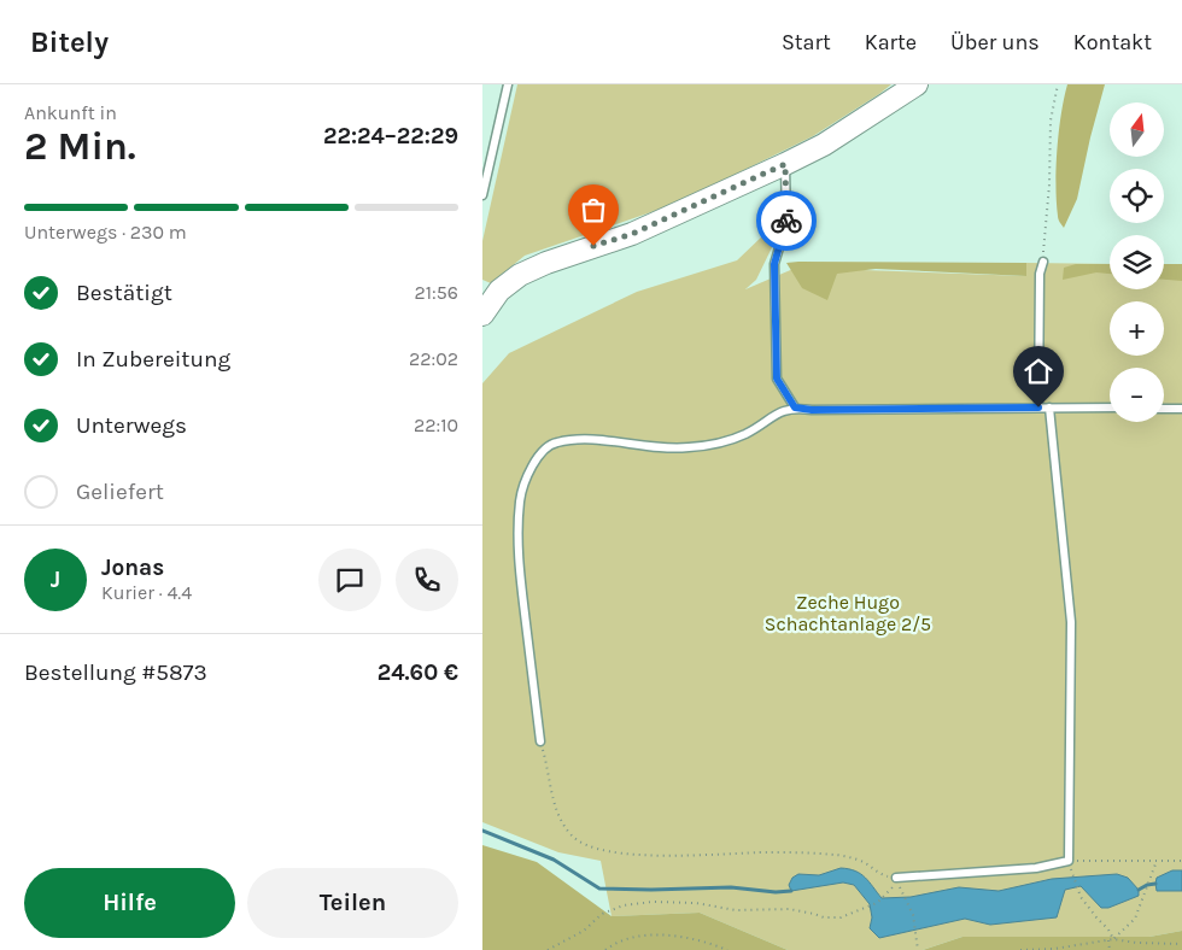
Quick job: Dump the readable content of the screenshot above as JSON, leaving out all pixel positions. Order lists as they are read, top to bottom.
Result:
{
  "parks": ["Zeche Hugo Schachtanlage 2/5"],
  "north": "top",
  "page": {
    "header": "Bitely",
    "nav": [
      "Start",
      "Karte",
      "Über uns",
      "Kontakt"
    ],
    "heading": ["2 Min.", "Ankunft in", "22:24–22:29"],
    "panel": [
      "Jonas",
      "Kurier · 4.4",
      "Bestellung #5873",
      "24.60 €"
    ],
    "map_buttons": ["+", "−"],
    "bar": "Unterwegs · 230 m",
    "list": [
      ["Bestätigt", "21:56"],
      ["In Zubereitung", "22:02"],
      ["Unterwegs", "22:10"],
      "Geliefert"
    ],
    "round": "J",
    "buttons": ["Hilfe", "Teilen"]
  }
}
